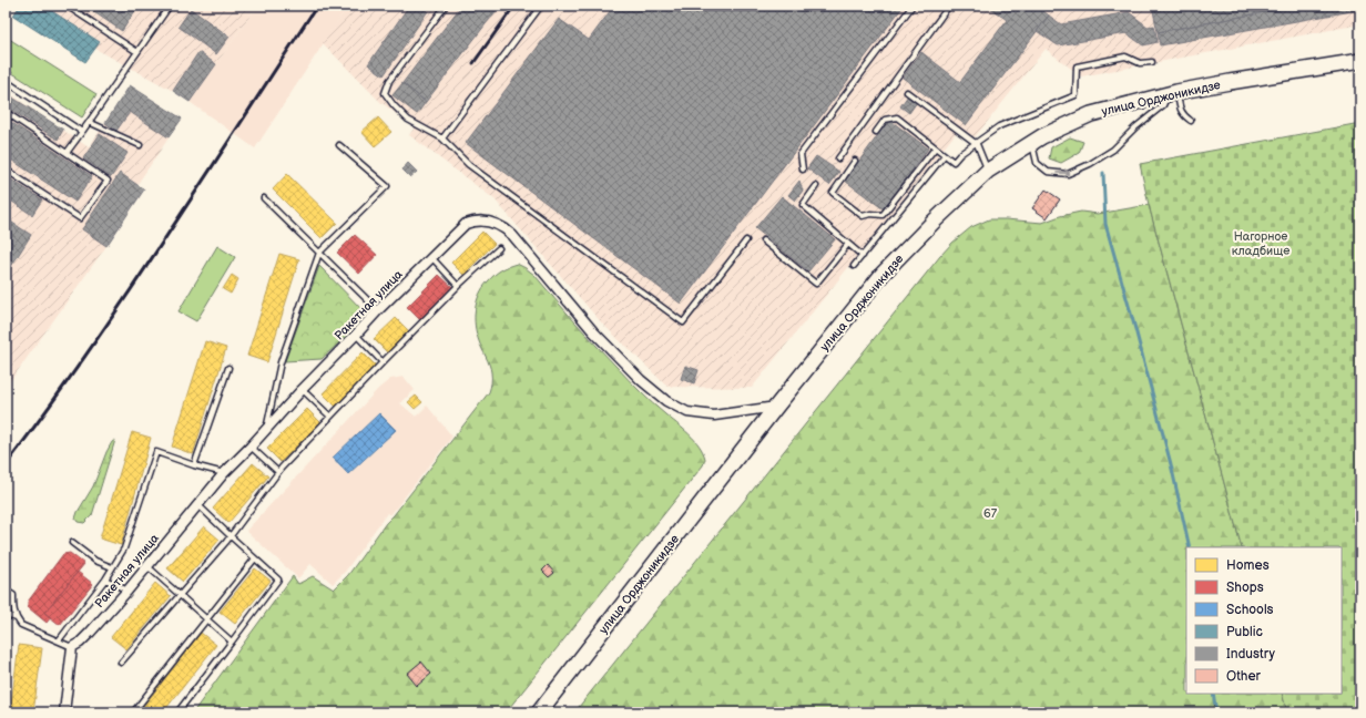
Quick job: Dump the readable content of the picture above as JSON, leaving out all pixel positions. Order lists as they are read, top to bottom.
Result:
{
  "streets": {
    "main road": ["улица Орджоникидзе"],
    "street": ["Ракетная улица"]
  },
  "crossings": [
    ["улица Орджоникидзе", "Ракетная улица"]
  ],
  "parks": ["Нагорное кладбище", "67"],
  "legend": [
    "Homes",
    "Shops",
    "Schools",
    "Public",
    "Industry",
    "Other"
  ]
}
